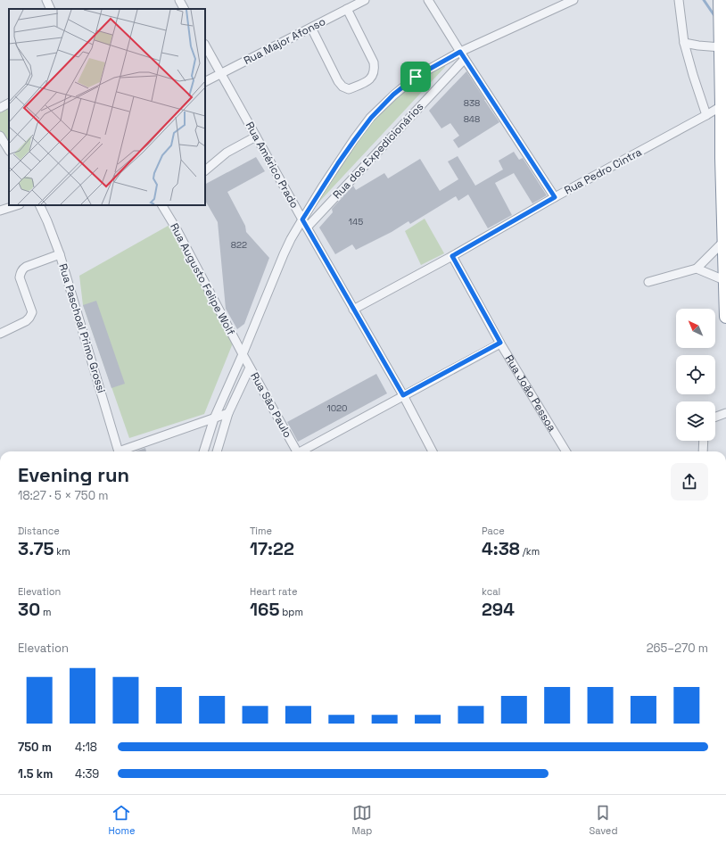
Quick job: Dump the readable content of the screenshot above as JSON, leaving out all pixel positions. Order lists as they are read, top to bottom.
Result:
{
  "streets": {
    "street": [
      "Rua Major Afonso",
      "Rua dos Expedicionários",
      "Rua Américo Prado",
      "Rua Pedro Cintra",
      "Rua Augusto Felipe Wolf",
      "Rua Paschoal Primo Grossi",
      "Rua João Pessoa",
      "Rua São Paulo"
    ]
  },
  "crossings": [
    ["Rua Major Afonso", "Rua Américo Prado"],
    ["Rua dos Expedicionários", "Rua Américo Prado"],
    ["Rua Américo Prado", "Rua Pedro Cintra"],
    ["Rua Pedro Cintra", "Rua João Pessoa"],
    ["Rua Augusto Felipe Wolf", "Rua São Paulo"]
  ],
  "house_numbers": [
    "838",
    "848",
    "145",
    "822",
    "1020"
  ],
  "north": "top left",
  "page": {
    "heading": ["Evening run", "18:27 · 5 × 750 m"],
    "stats": [
      ["Distance", "3.75 km"],
      ["Time", "17:22"],
      ["Pace", "4:38 /km"],
      ["Elevation", "30 m"],
      ["Heart rate", "165 bpm"],
      ["kcal", "294"]
    ],
    "chart": ["Elevation", "265–270 m"],
    "list": [
      {
        "name": "750 m",
        "note": "4:18"
      },
      {
        "name": "1.5 km",
        "note": "4:39"
      }
    ],
    "tabs": ["Home", "Map", "Saved"]
  }
}
